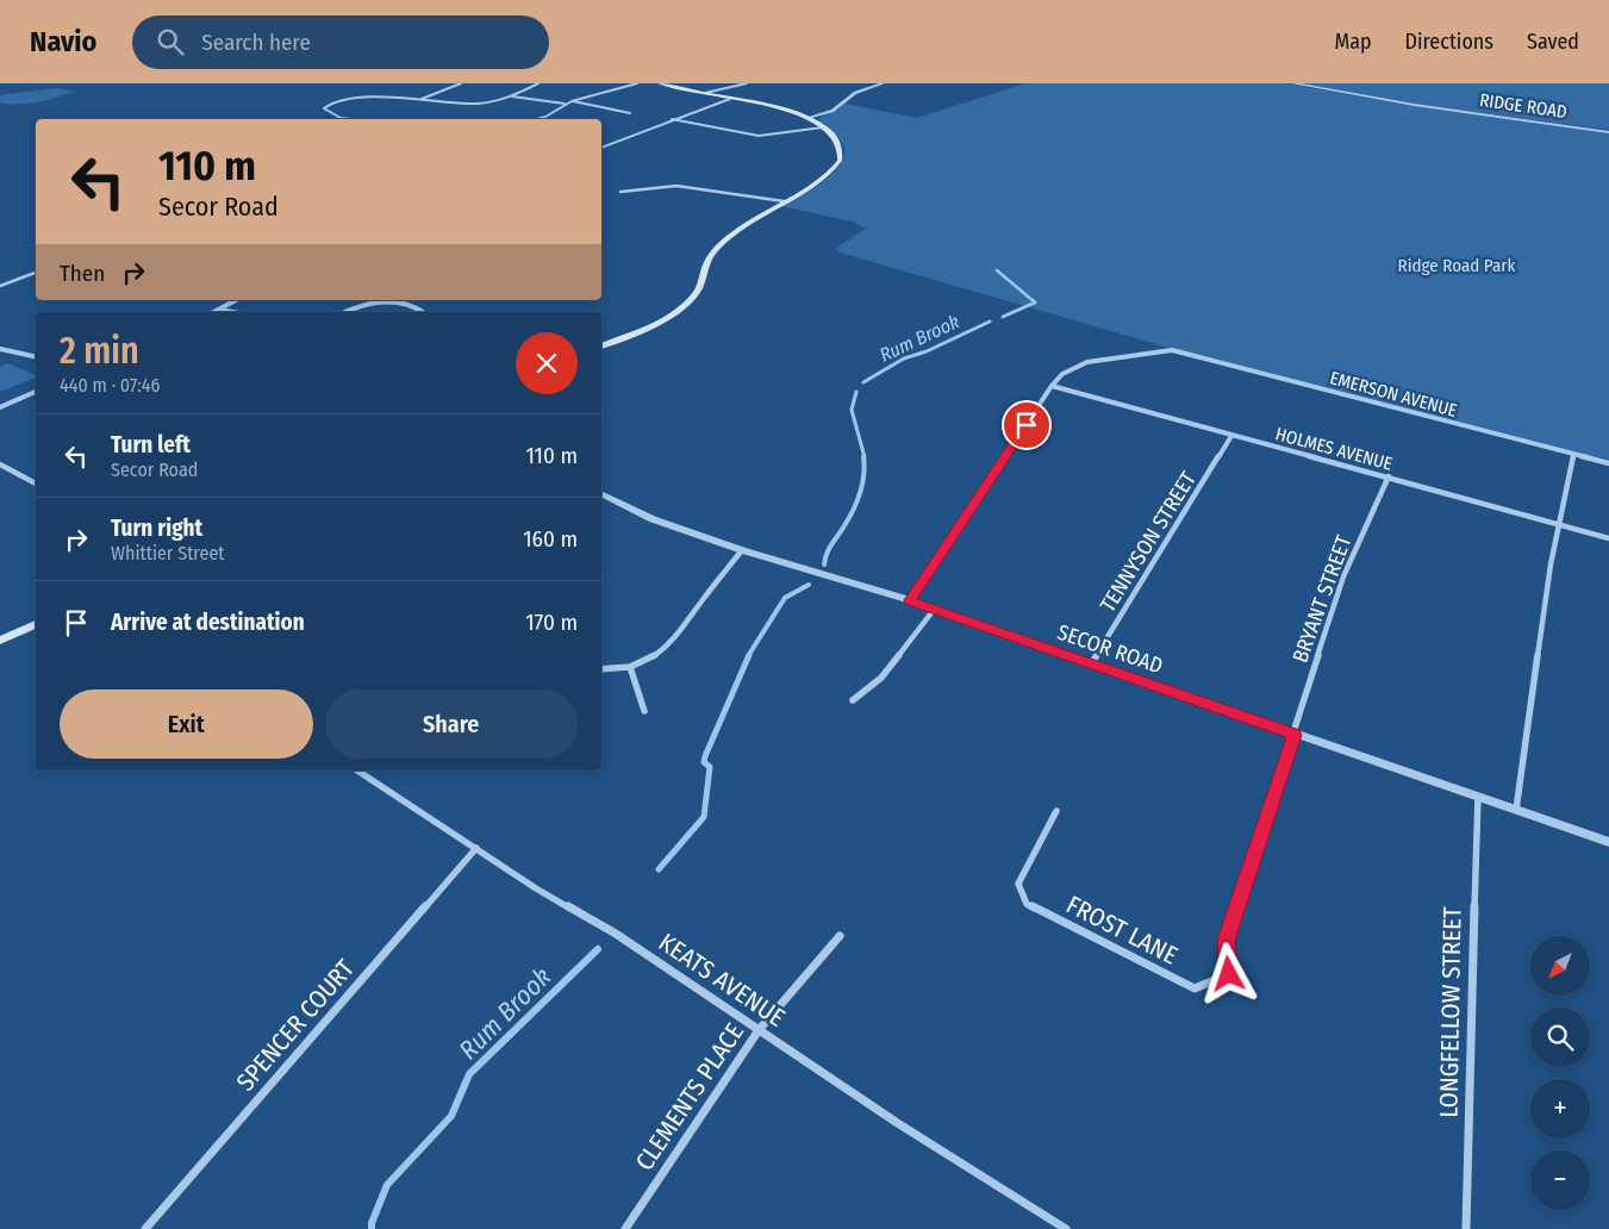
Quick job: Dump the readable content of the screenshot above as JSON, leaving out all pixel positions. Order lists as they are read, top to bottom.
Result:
{
  "streets": {
    "street": [
      "RIDGE ROAD",
      "EMERSON AVENUE",
      "HOLMES AVENUE",
      "TENNYSON STREET",
      "BRYANT STREET",
      "SECOR ROAD",
      "FROST LANE",
      "KEATS AVENUE",
      "LONGFELLOW STREET",
      "SPENCER COURT",
      "CLEMENTS PLACE"
    ]
  },
  "crossings": [
    ["EMERSON AVENUE", "HOLMES AVENUE"],
    ["HOLMES AVENUE", "TENNYSON STREET"],
    ["HOLMES AVENUE", "BRYANT STREET"],
    ["TENNYSON STREET", "SECOR ROAD"],
    ["BRYANT STREET", "SECOR ROAD"],
    ["BRYANT STREET", "FROST LANE"],
    ["SECOR ROAD", "FROST LANE"],
    ["SECOR ROAD", "LONGFELLOW STREET"],
    ["KEATS AVENUE", "SPENCER COURT"],
    ["KEATS AVENUE", "CLEMENTS PLACE"]
  ],
  "water": ["Rum Brook"],
  "parks": ["Ridge Road Park"],
  "north": "bottom left",
  "page": {
    "header": "Navio",
    "search": "Search here",
    "nav": ["Map", "Directions", "Saved"],
    "turn": ["110 m", "Secor Road"],
    "then": "Then",
    "heading": ["2 min", "440 m · 07:46"],
    "list": [
      {
        "name": "Turn left",
        "note": "Secor Road",
        "value": "110 m"
      },
      {
        "name": "Turn right",
        "note": "Whittier Street",
        "value": "160 m"
      },
      {
        "name": "Arrive at destination",
        "value": "170 m"
      }
    ],
    "buttons": ["Exit", "Share"],
    "map_buttons": ["+", "−"]
  }
}
